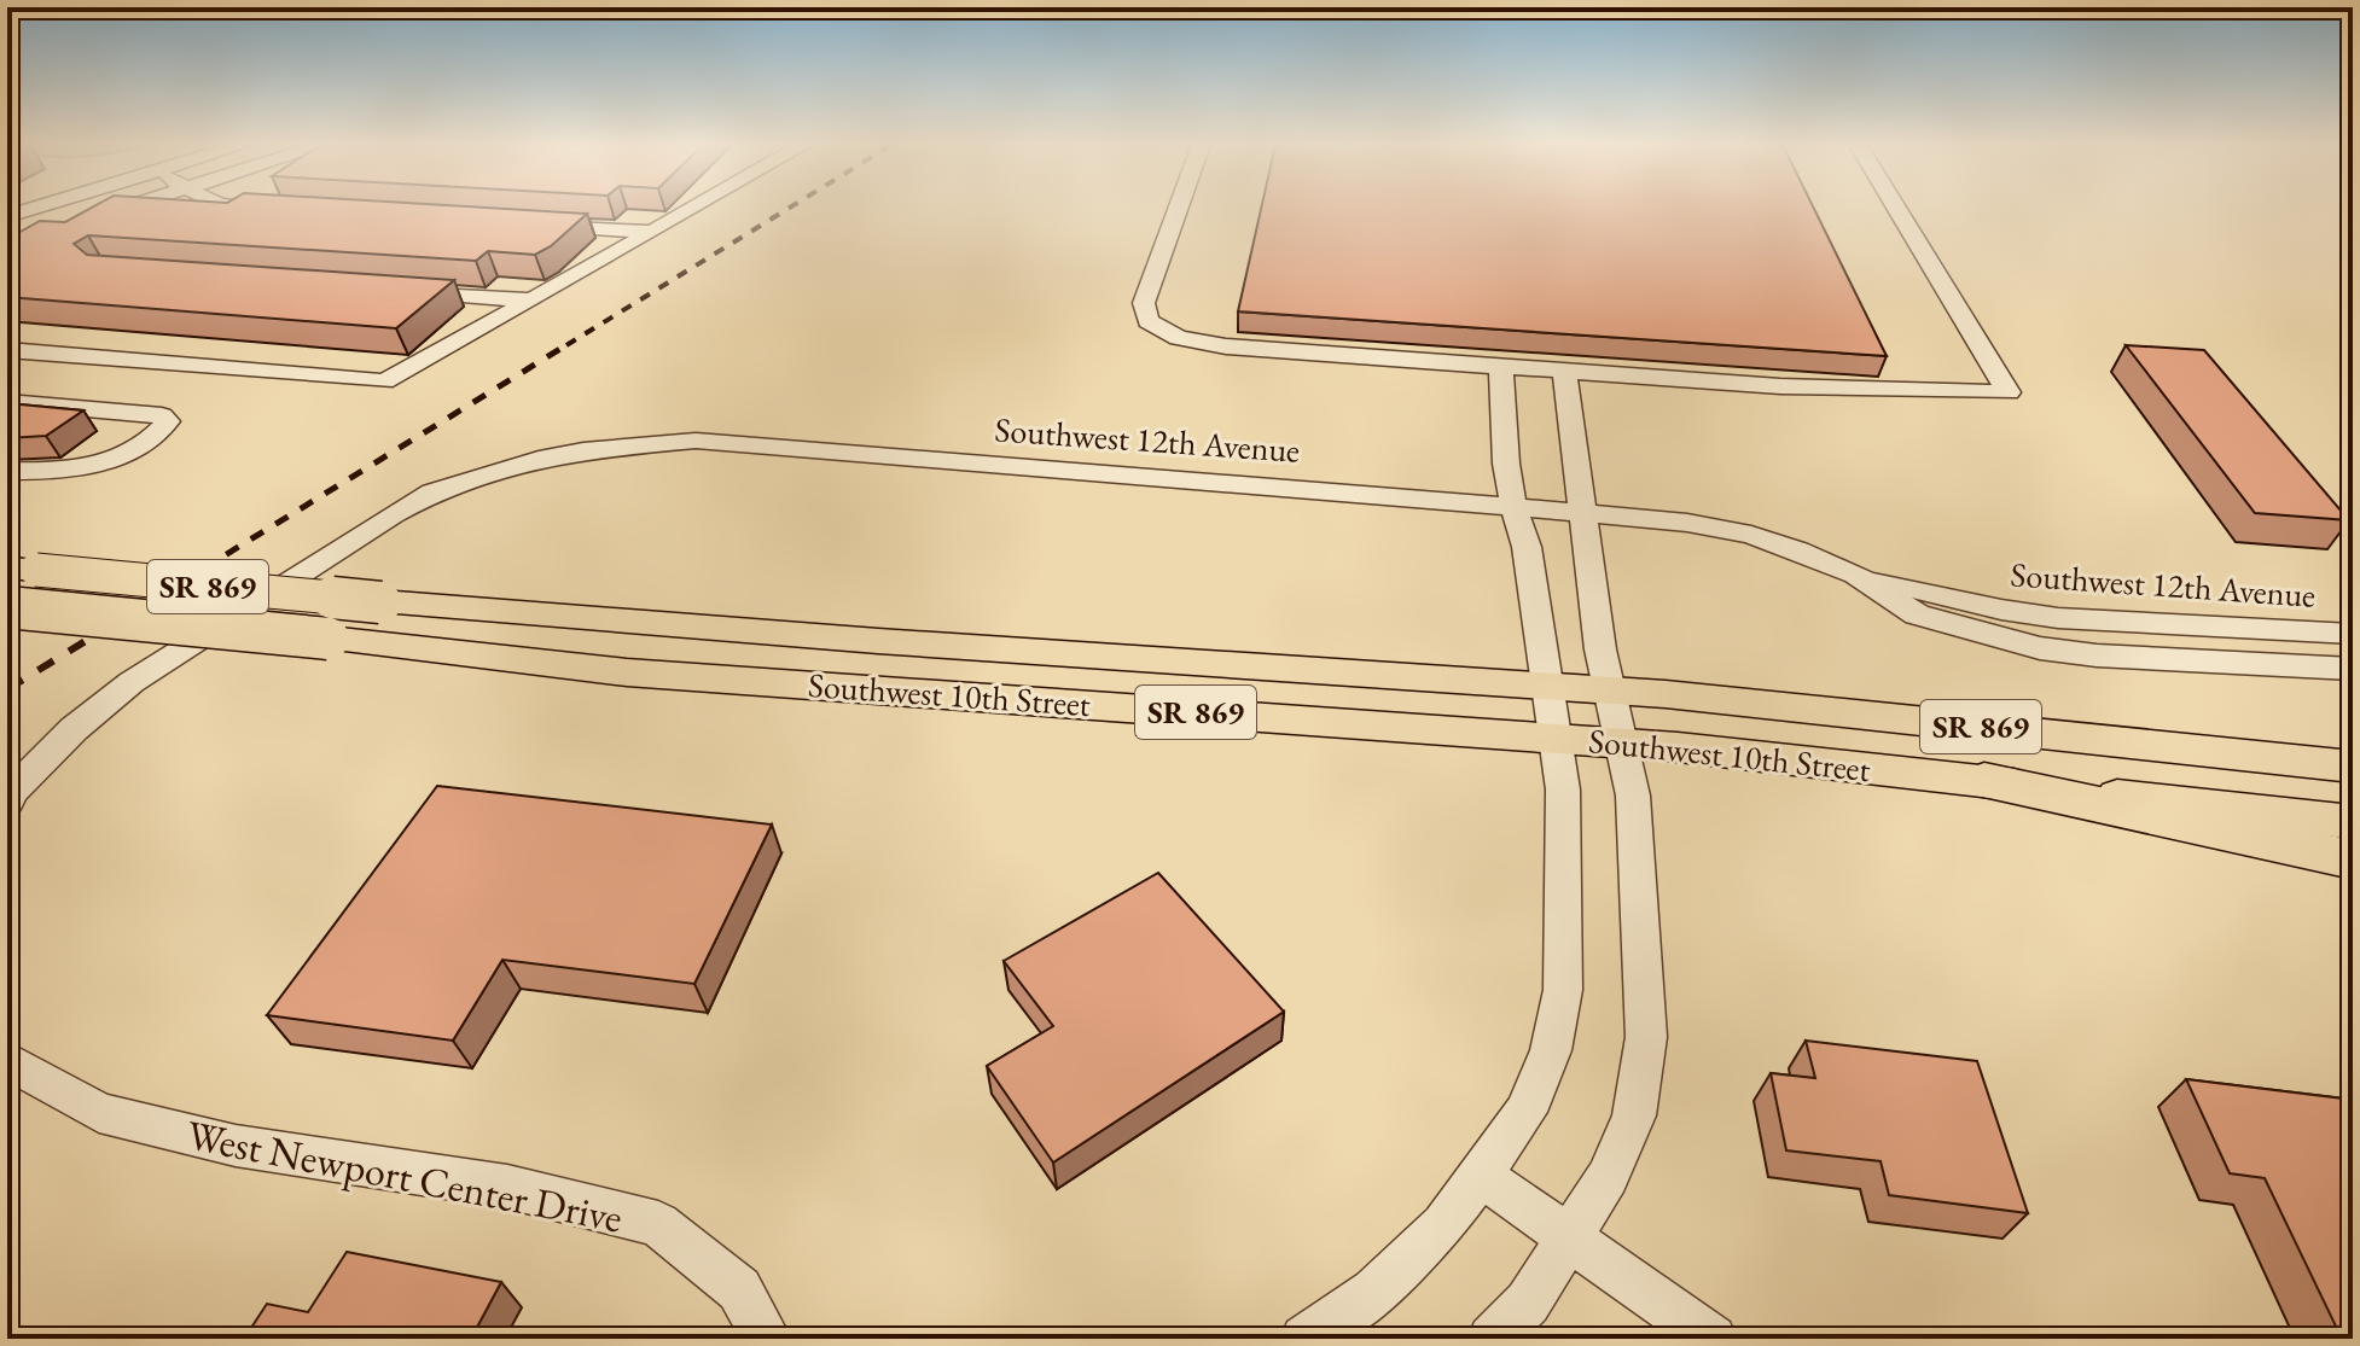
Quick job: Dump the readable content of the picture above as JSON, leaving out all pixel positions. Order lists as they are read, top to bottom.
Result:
{
  "streets": {
    "main road": ["SR 869", "Southwest 10th Street"],
    "street": ["Southwest 12th Avenue", "West Newport Center Drive"]
  }
}
